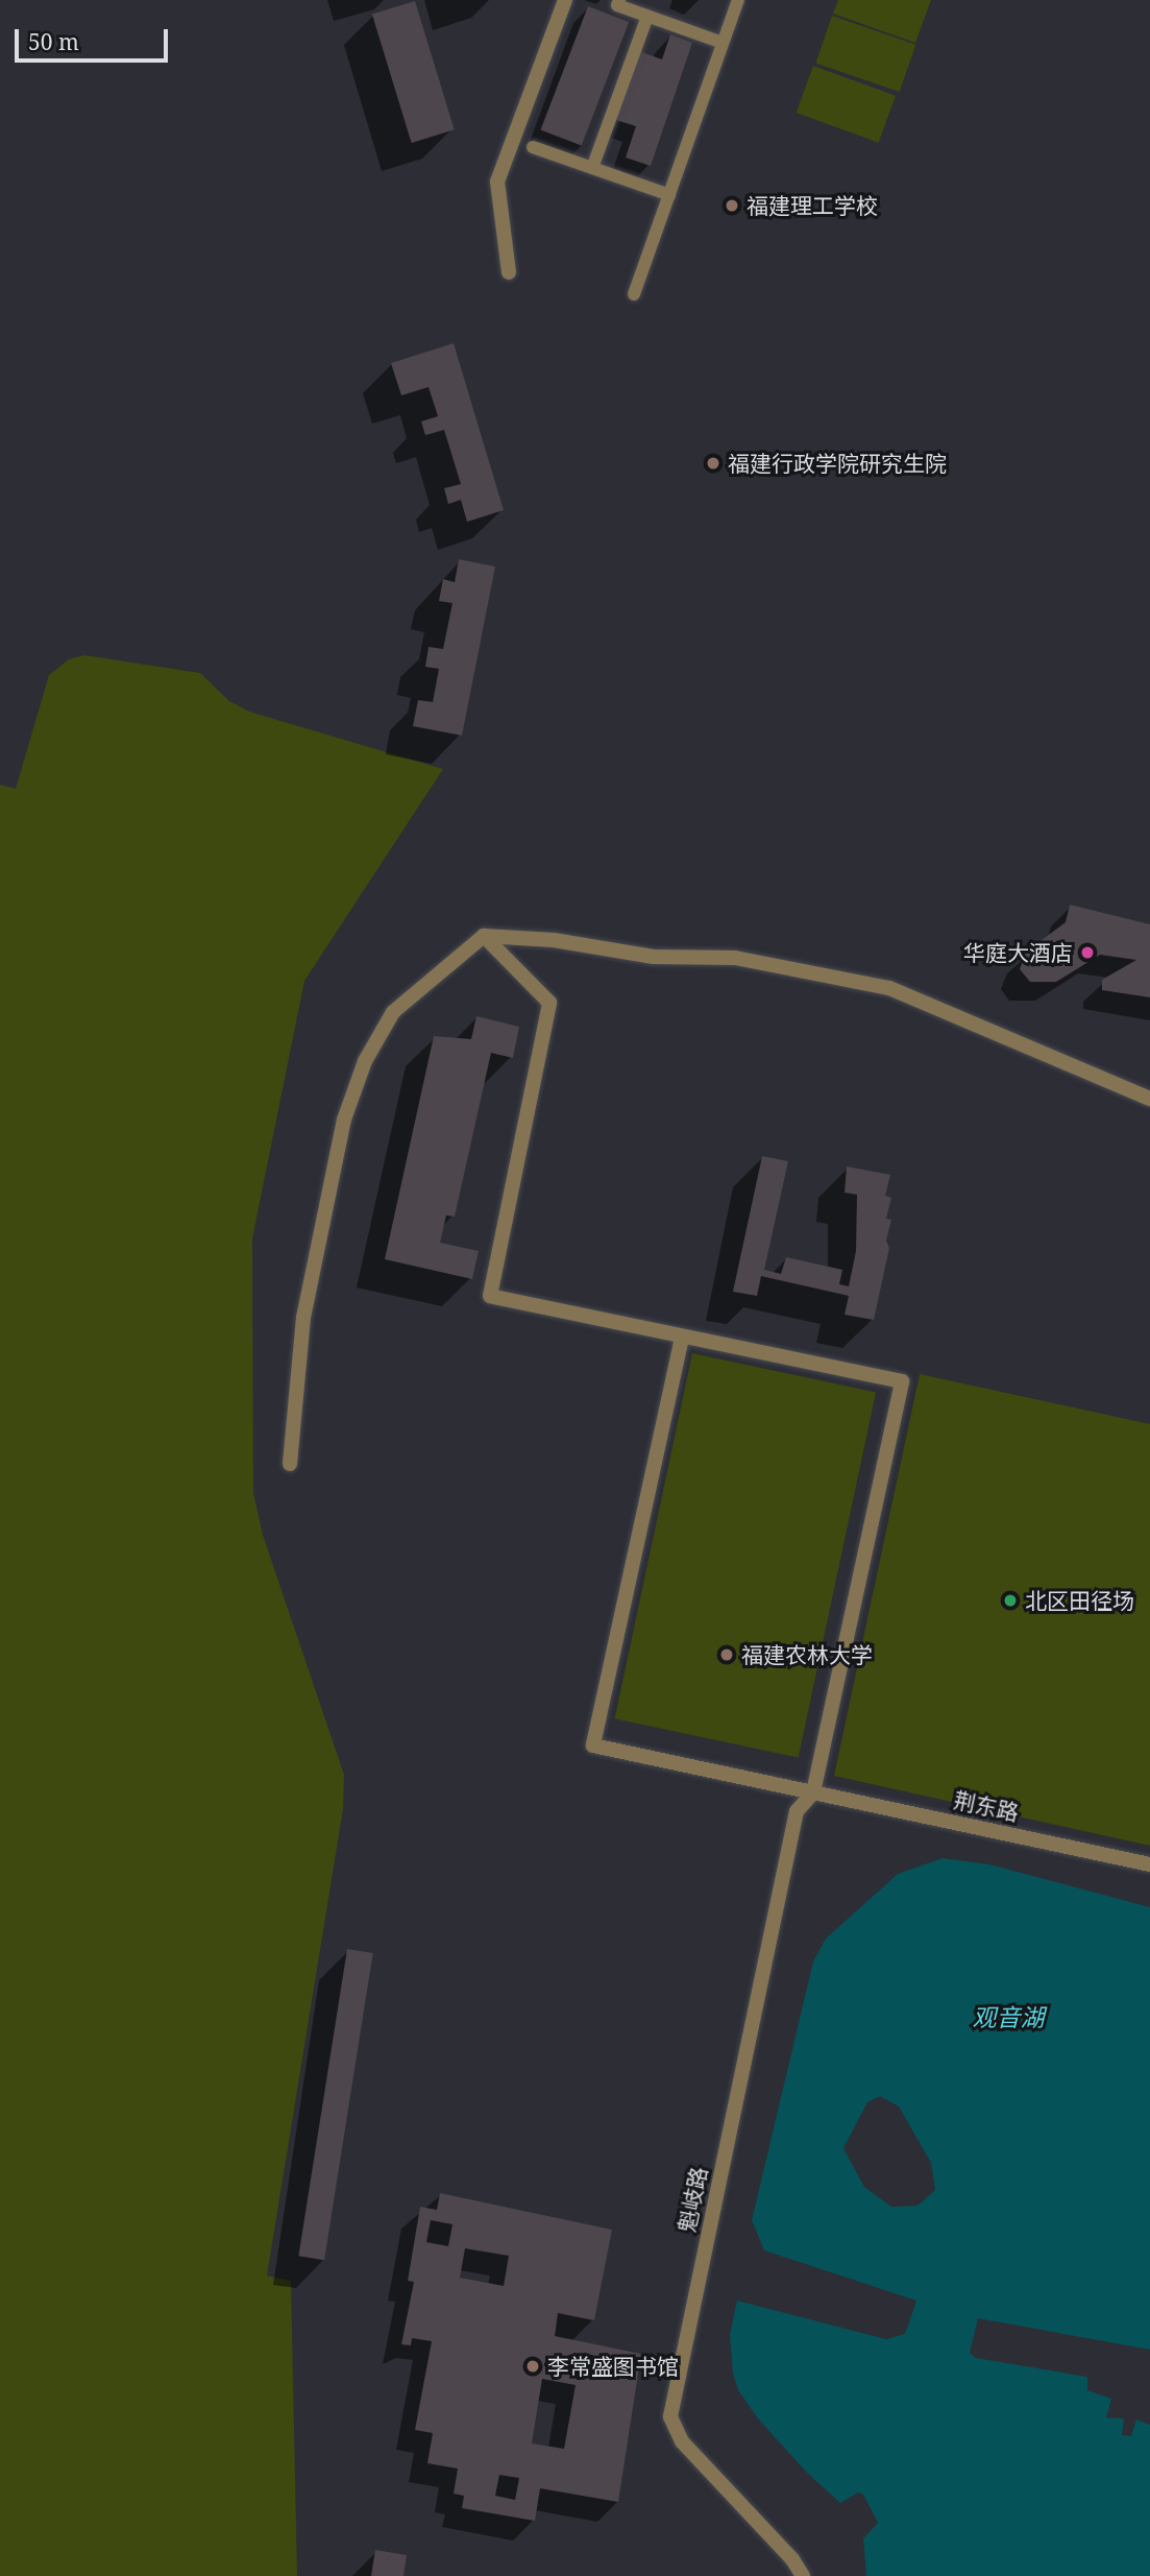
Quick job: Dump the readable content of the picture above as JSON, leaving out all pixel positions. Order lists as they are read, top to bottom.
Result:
{
  "streets": {
    "street": ["荆东路", "魁岐路"]
  },
  "crossings": [
    ["荆东路", "魁岐路"]
  ],
  "water": ["观音湖"],
  "places": [
    "福建理工学校",
    "福建行政学院研究生院",
    "华庭大酒店",
    "北区田径场",
    "福建农林大学",
    "李常盛图书馆"
  ],
  "scale_bar": "50 m"
}
